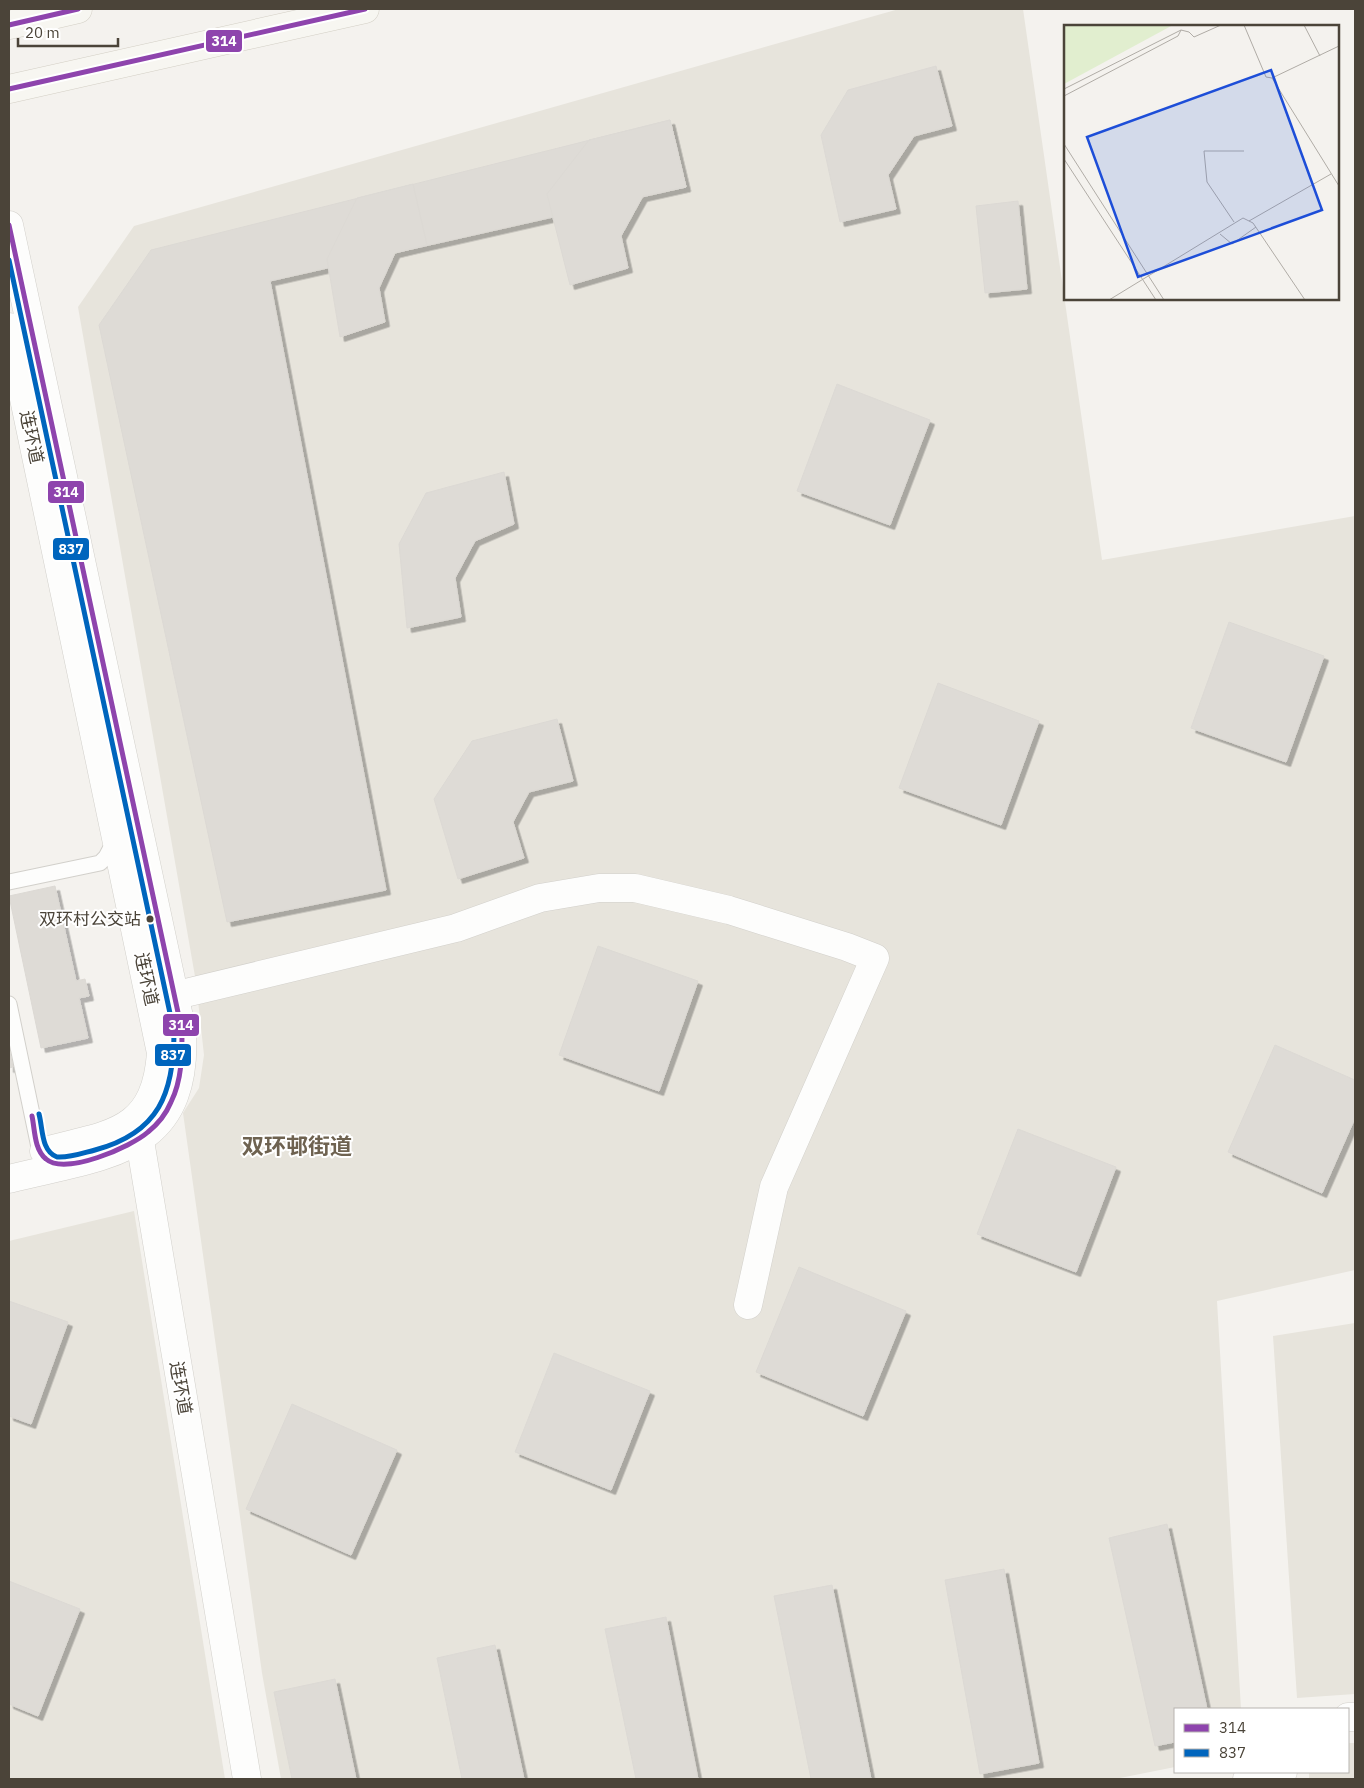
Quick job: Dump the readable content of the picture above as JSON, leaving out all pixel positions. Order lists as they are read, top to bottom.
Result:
{
  "streets": {
    "street": ["连环道"]
  },
  "districts": ["双环邨街道"],
  "places": ["双环村公交站"],
  "lines": ["transit line 314", "transit line 837"],
  "legend": ["314", "837"],
  "scale_bar": "20 m"
}
